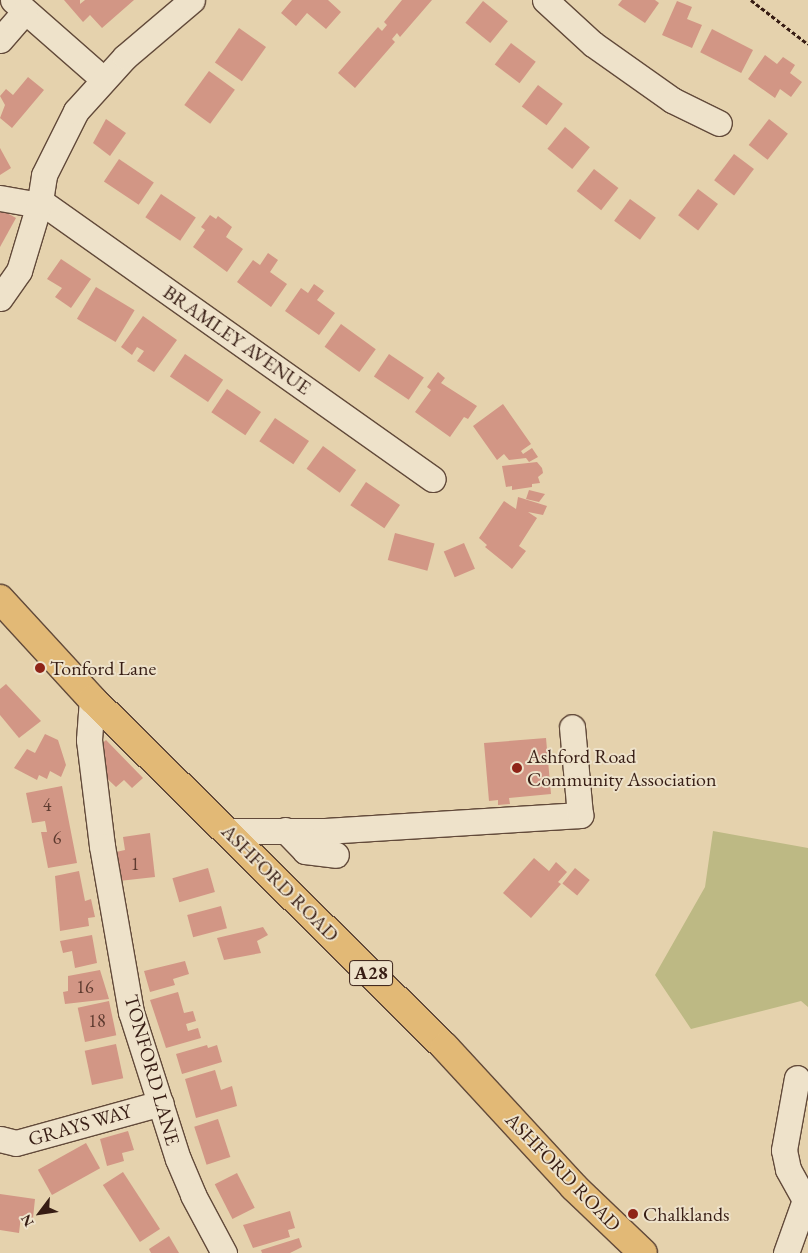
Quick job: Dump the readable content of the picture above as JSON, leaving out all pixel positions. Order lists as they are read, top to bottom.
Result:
{
  "streets": {
    "highway": ["ASHFORD ROAD", "A28"],
    "street": ["BRAMLEY AVENUE", "TONFORD LANE", "GRAYS WAY"]
  },
  "crossings": [
    ["ASHFORD ROAD", "TONFORD LANE"],
    ["TONFORD LANE", "GRAYS WAY"]
  ],
  "places": ["Tonford Lane", "Ashford Road Community Association", "Chalklands"],
  "house_numbers": [
    "4",
    "6",
    "1",
    "16",
    "18"
  ],
  "north": "bottom left"
}
